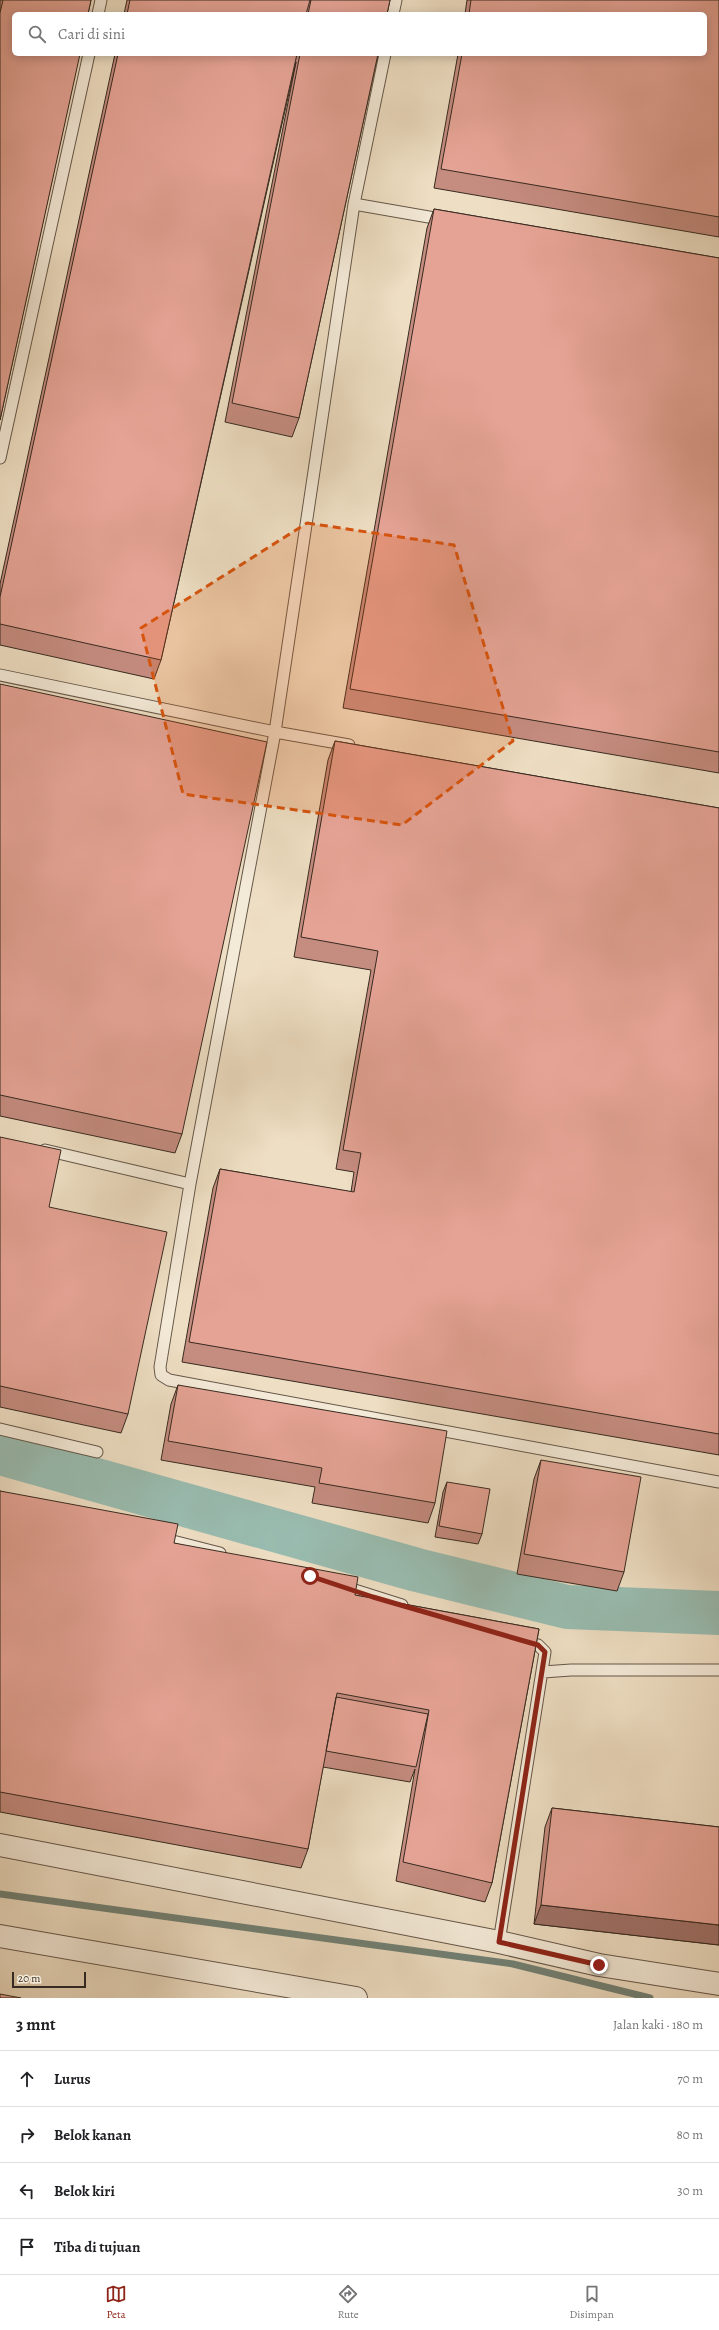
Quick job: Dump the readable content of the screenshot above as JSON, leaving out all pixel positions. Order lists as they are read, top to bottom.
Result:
{
  "scale_bar": "20 m",
  "page": {
    "search": "Cari di sini",
    "scale": "20 m",
    "heading": ["3 mnt", "Jalan kaki · 180 m"],
    "list": [
      ["Lurus", "70 m"],
      ["Belok kanan", "80 m"],
      ["Belok kiri", "30 m"],
      "Tiba di tujuan"
    ],
    "nav": ["Peta", "Rute", "Disimpan"]
  }
}
